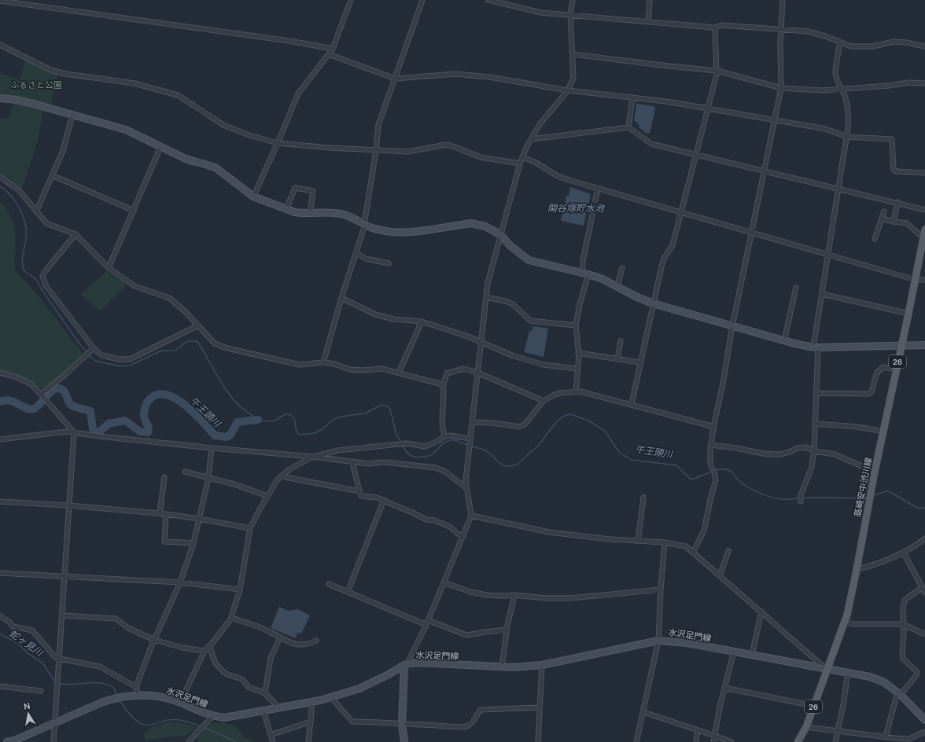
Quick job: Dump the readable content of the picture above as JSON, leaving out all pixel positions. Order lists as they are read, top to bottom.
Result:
{
  "streets": {
    "main road": ["26", "高崎安中渋川線"],
    "street": ["水沢足門線"]
  },
  "crossings": [
    ["高崎安中渋川線", "水沢足門線"]
  ],
  "water": ["関谷塚貯水池", "午王頭川", "蛇ヶ見川"],
  "parks": ["ふるさと公園"],
  "north": "top"
}
